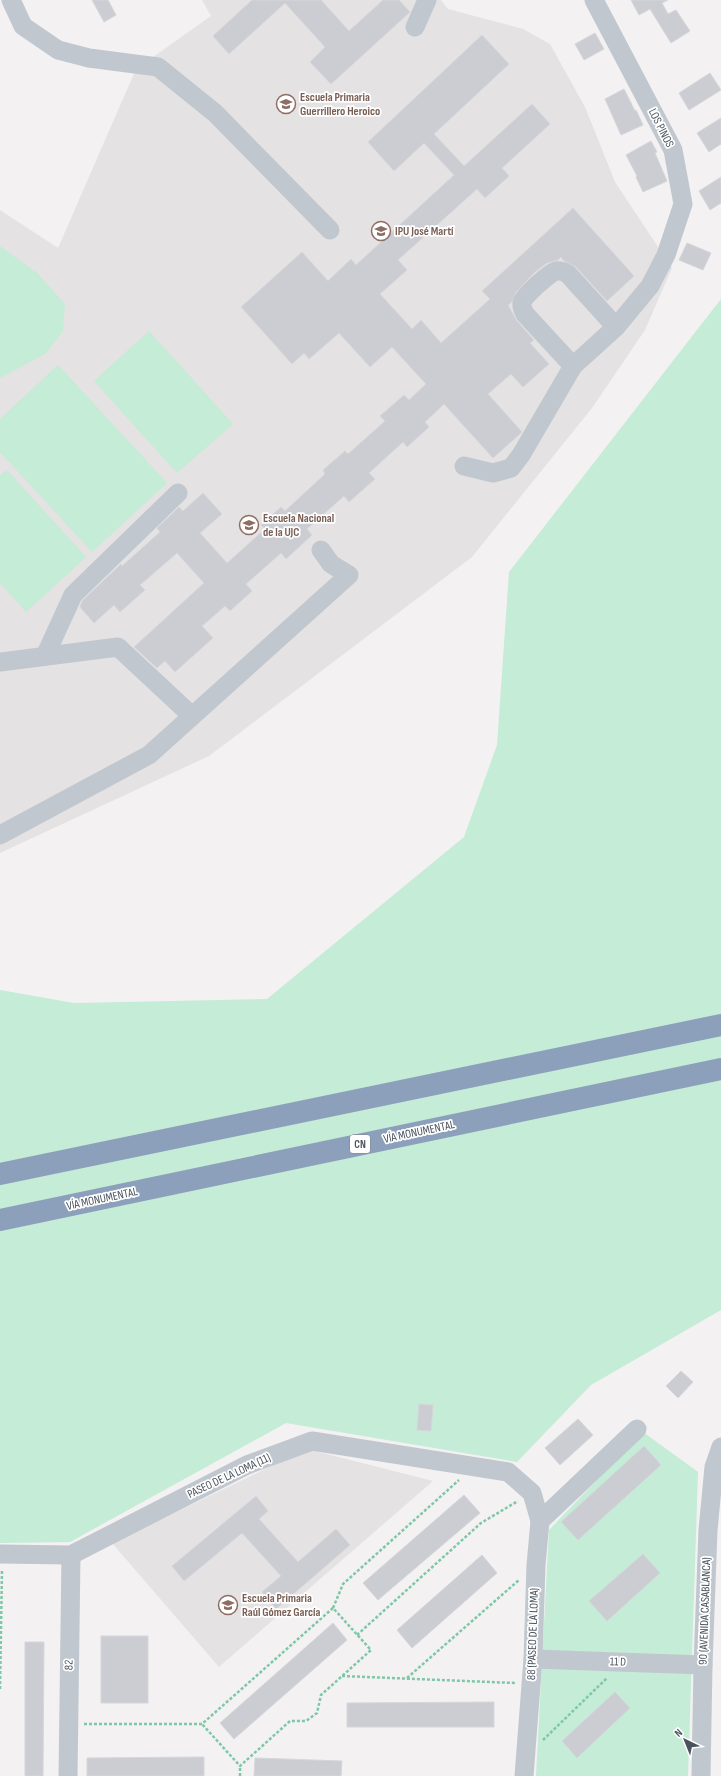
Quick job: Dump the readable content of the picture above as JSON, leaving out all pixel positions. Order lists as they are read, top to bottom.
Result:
{
  "streets": {
    "highway": ["VÍA MONUMENTAL", "CN"],
    "street": [
      "LOS PINOS",
      "PASEO DE LA LOMA (11)",
      "90 (AVENIDA CASABLANCA)",
      "88 (PASEO DE LA LOMA)",
      "11 D",
      "82"
    ]
  },
  "crossings": [
    ["PASEO DE LA LOMA (11)", "88 (PASEO DE LA LOMA)"],
    ["PASEO DE LA LOMA (11)", "82"],
    ["90 (AVENIDA CASABLANCA)", "11 D"],
    ["88 (PASEO DE LA LOMA)", "11 D"]
  ],
  "places": {
    "school or university": [
      "Escuela Primaria Guerrillero Heroico",
      "IPU José Martí",
      "Escuela Nacional de la UJC",
      "Escuela Primaria Raúl Gómez García"
    ]
  },
  "north": "top left"
}
